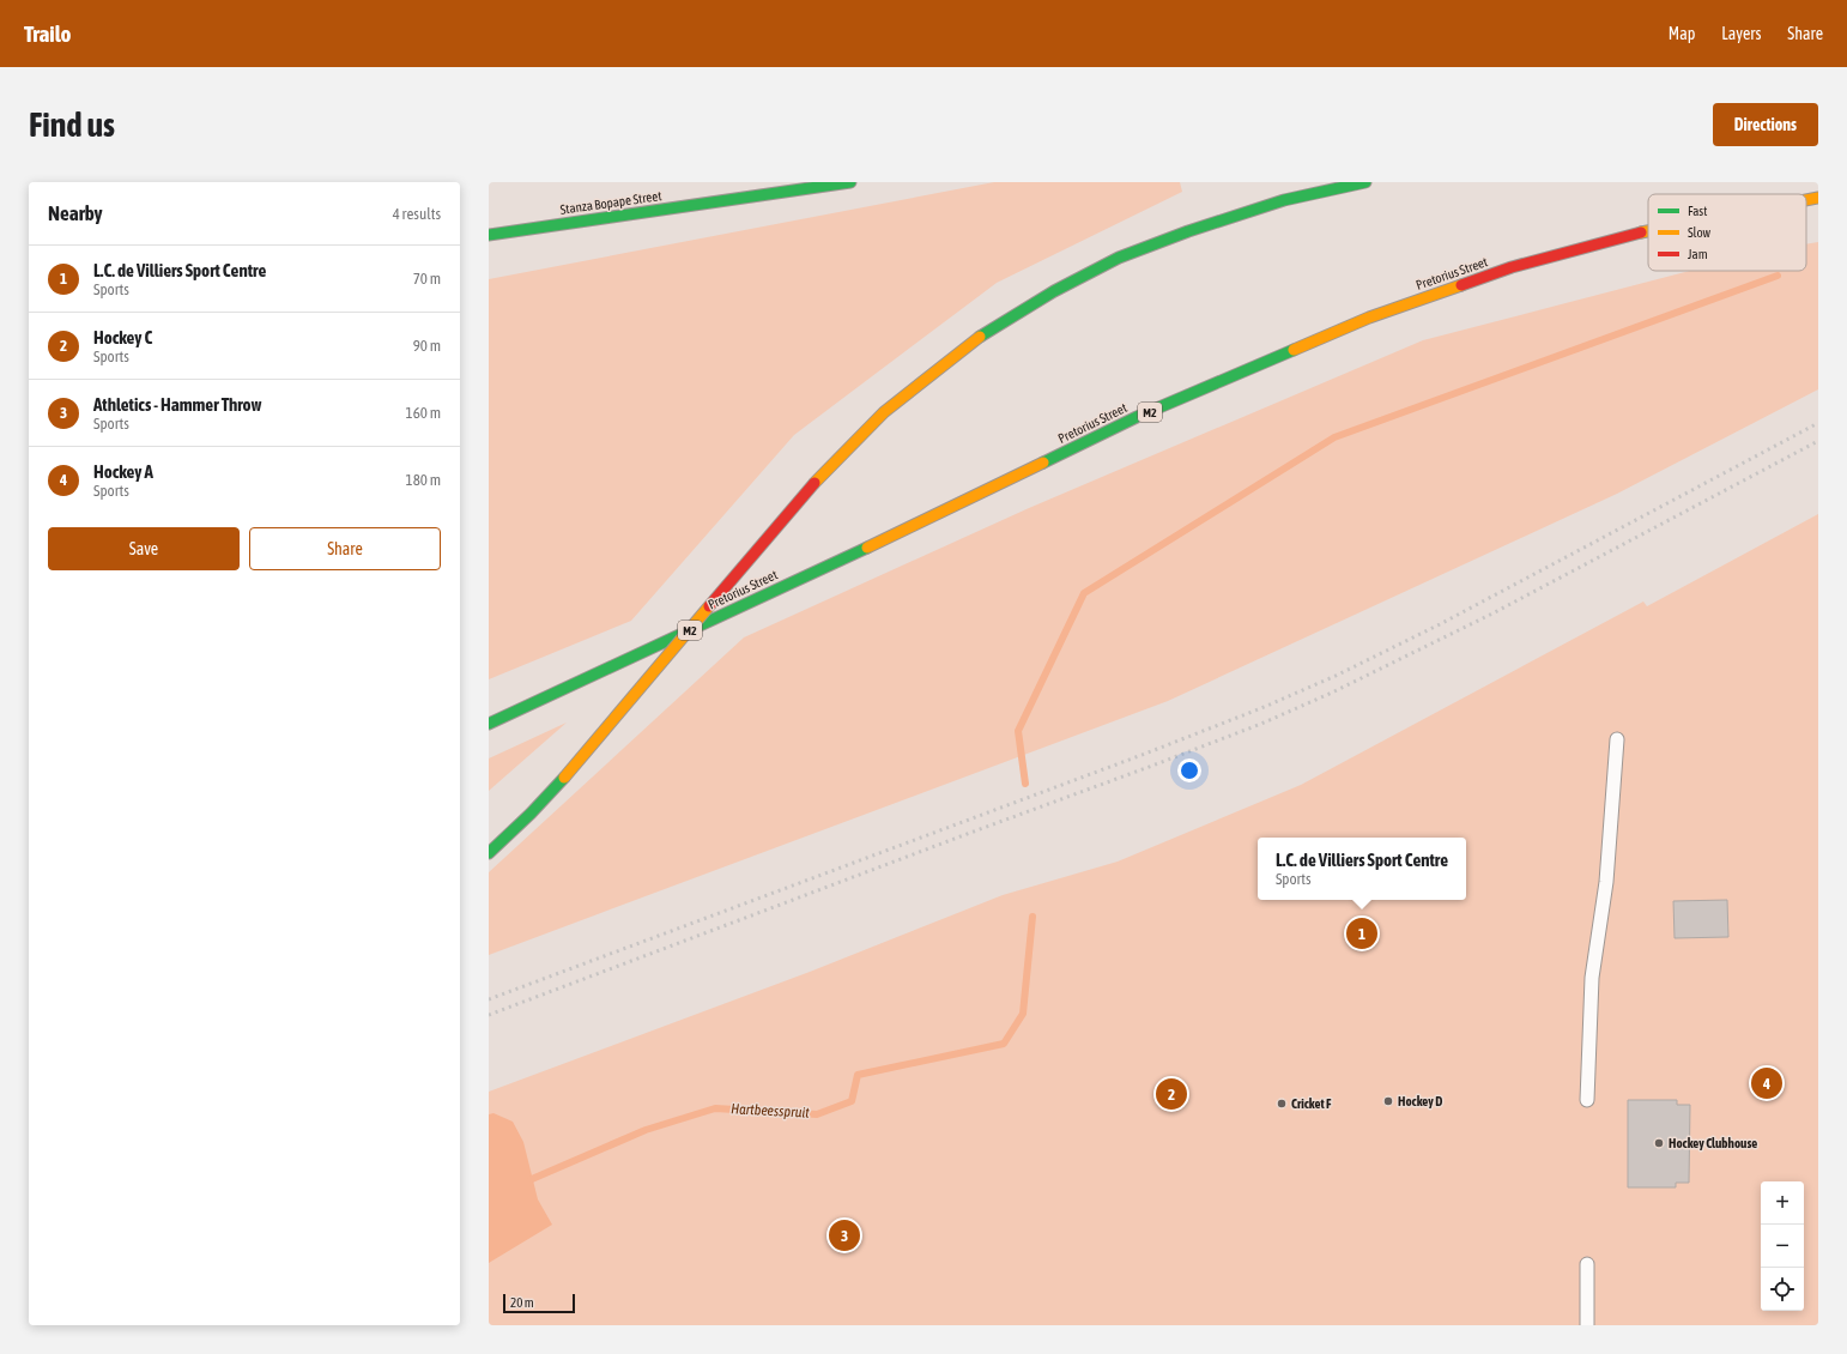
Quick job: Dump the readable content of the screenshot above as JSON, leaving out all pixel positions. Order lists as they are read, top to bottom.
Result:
{
  "streets": {
    "main road": ["Stanza Bopape Street", "Pretorius Street", "M2"]
  },
  "water": ["Hartbeesspruit"],
  "places": ["Hockey D", "Cricket F", "Hockey Clubhouse"],
  "legend": ["Fast", "Slow", "Jam"],
  "scale_bar": "20 m",
  "page": {
    "header": "Trailo",
    "nav": ["Map", "Layers", "Share"],
    "buttons": [
      "Directions",
      ["Save", "Share"]
    ],
    "title": "Find us",
    "heading": ["Nearby", "4 results"],
    "list": [
      {
        "mark": "1",
        "name": "L.C. de Villiers Sport Centre",
        "note": "Sports",
        "value": "70 m"
      },
      {
        "mark": "2",
        "name": "Hockey C",
        "note": "Sports",
        "value": "90 m"
      },
      {
        "mark": "3",
        "name": "Athletics - Hammer Throw",
        "note": "Sports",
        "value": "160 m"
      },
      {
        "mark": "4",
        "name": "Hockey A",
        "note": "Sports",
        "value": "180 m"
      }
    ],
    "popup": ["L.C. de Villiers Sport Centre", "Sports"],
    "pins": [
      "1",
      "4",
      "2",
      "3"
    ],
    "map_buttons": ["+", "−"],
    "scale": "20 m"
  }
}
